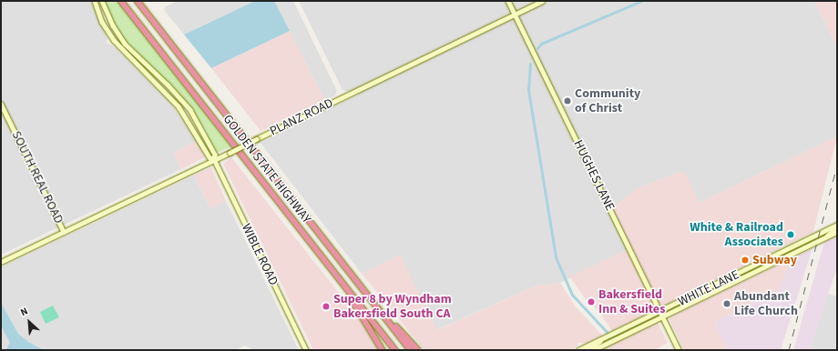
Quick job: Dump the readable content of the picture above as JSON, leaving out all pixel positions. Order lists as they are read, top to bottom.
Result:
{
  "streets": {
    "highway": ["GOLDEN STATE HIGHWAY"],
    "street": [
      "PLANZ ROAD",
      "HUGHES LANE",
      "SOUTH REAL ROAD",
      "WIBLE ROAD",
      "WHITE LANE"
    ]
  },
  "crossings": [
    ["PLANZ ROAD", "HUGHES LANE"],
    ["PLANZ ROAD", "SOUTH REAL ROAD"],
    ["PLANZ ROAD", "WIBLE ROAD"],
    ["HUGHES LANE", "WHITE LANE"]
  ],
  "places": [
    "Community of Christ",
    "White & Railroad Associates",
    "Subway",
    "Bakersfield Inn & Suites",
    "Abundant Life Church",
    "Super 8 by Wyndham Bakersfield South CA"
  ],
  "north": "top left"
}
